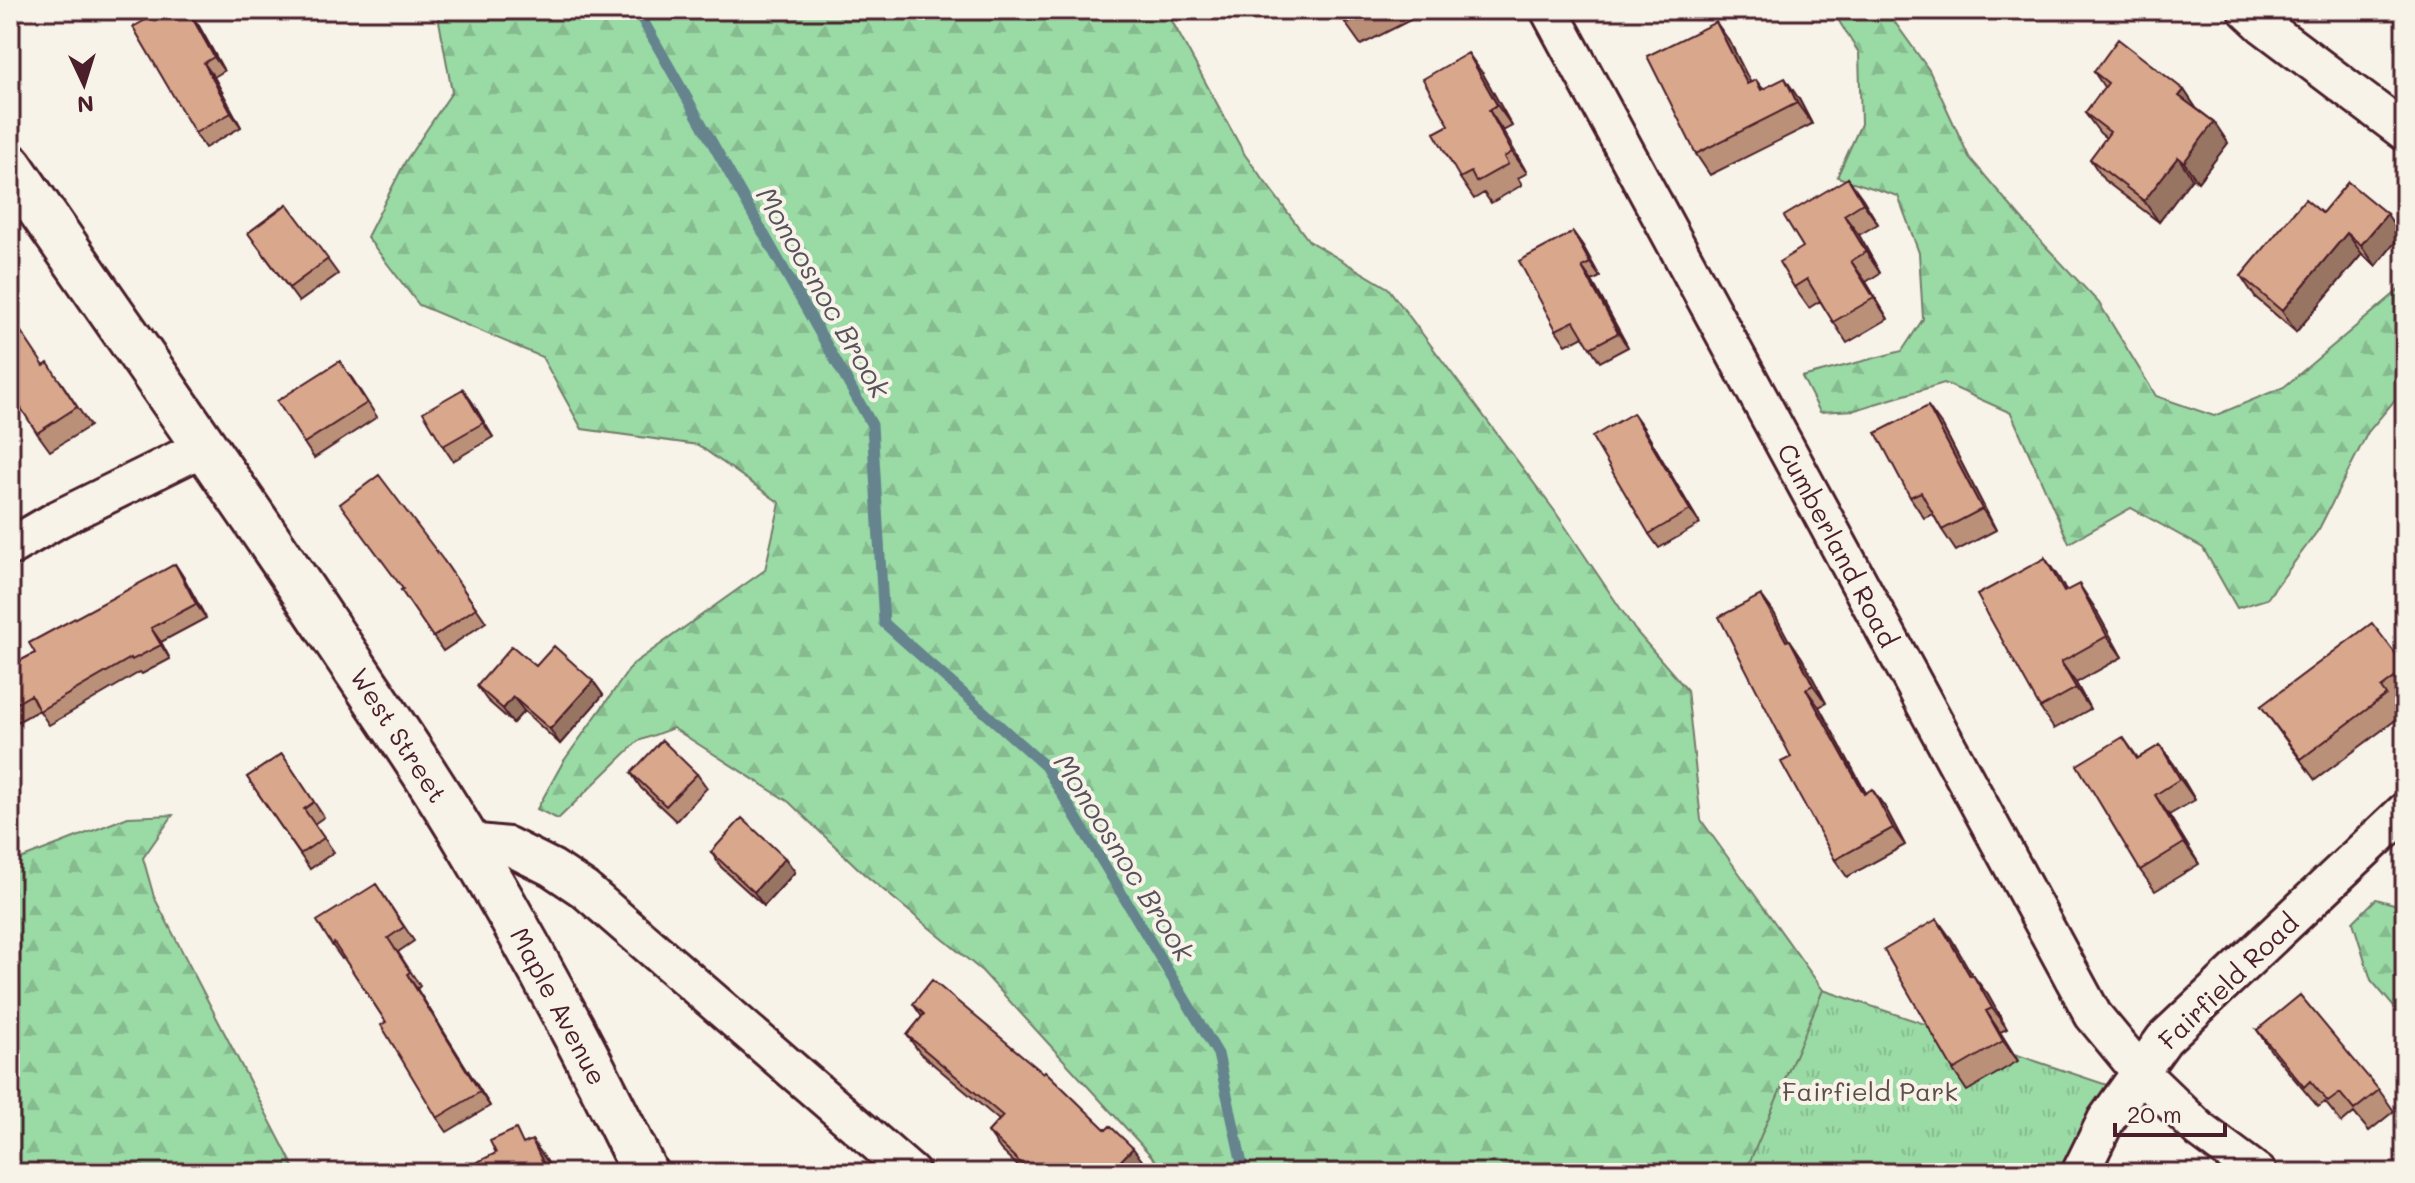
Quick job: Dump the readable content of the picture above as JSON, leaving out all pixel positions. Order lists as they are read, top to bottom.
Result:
{
  "streets": {
    "main road": ["West Street", "Maple Avenue"],
    "street": ["Cumberland Road", "Fairfield Road"]
  },
  "crossings": [
    ["Cumberland Road", "Fairfield Road"],
    ["West Street", "Maple Avenue"]
  ],
  "water": ["Monoosnoc Brook"],
  "parks": ["Fairfield Park"],
  "scale_bar": "20 m",
  "north": "bottom"
}
